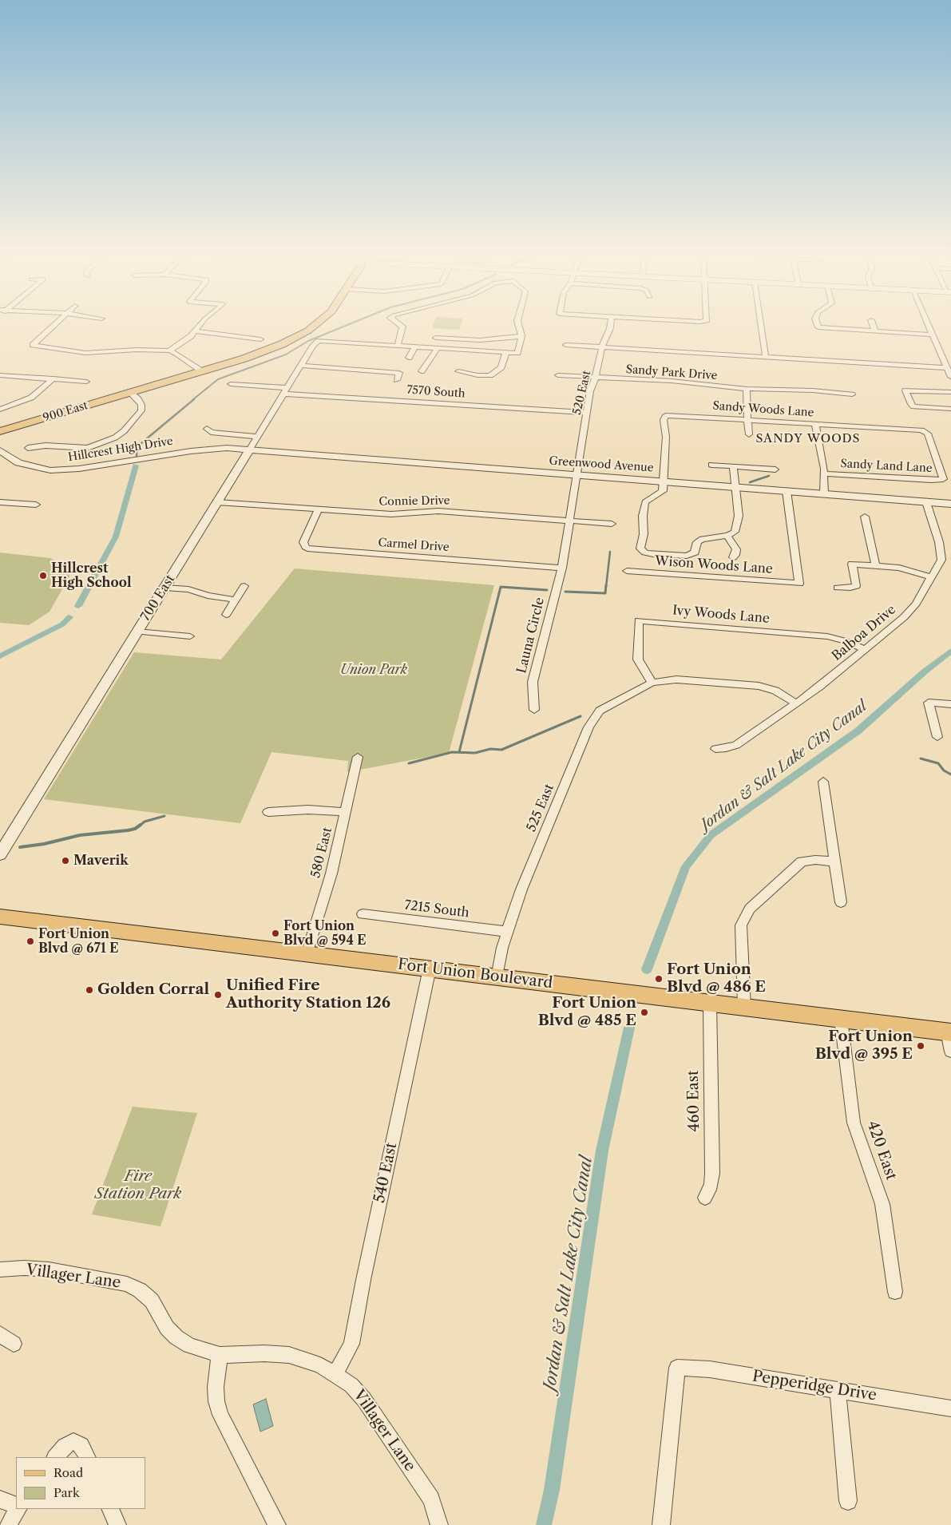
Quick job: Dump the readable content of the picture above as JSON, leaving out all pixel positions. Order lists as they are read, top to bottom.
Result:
{
  "streets": {
    "main road": ["900 East", "Fort Union Boulevard"],
    "street": [
      "Sandy Park Drive",
      "7570 South",
      "520 East",
      "Sandy Woods Lane",
      "Hillcrest High Drive",
      "Greenwood Avenue",
      "Sandy Land Lane",
      "Connie Drive",
      "Carmel Drive",
      "Wison Woods Lane",
      "700 East",
      "Ivy Woods Lane",
      "Balboa Drive",
      "Launa Circle",
      "525 East",
      "580 East",
      "7215 South",
      "460 East",
      "420 East",
      "540 East",
      "Villager Lane",
      "Pepperidge Drive"
    ]
  },
  "crossings": [
    ["Sandy Park Drive", "520 East"],
    ["7570 South", "520 East"],
    ["7570 South", "700 East"],
    ["520 East", "Greenwood Avenue"],
    ["520 East", "Connie Drive"],
    ["520 East", "Launa Circle"],
    ["Sandy Woods Lane", "Greenwood Avenue"],
    ["Sandy Woods Lane", "Sandy Land Lane"],
    ["Hillcrest High Drive", "Greenwood Avenue"],
    ["Hillcrest High Drive", "700 East"],
    ["Greenwood Avenue", "Wison Woods Lane"],
    ["Greenwood Avenue", "700 East"],
    ["Greenwood Avenue", "Balboa Drive"],
    ["Connie Drive", "Carmel Drive"],
    ["Connie Drive", "700 East"],
    ["Connie Drive", "Launa Circle"],
    ["Carmel Drive", "Launa Circle"],
    ["Ivy Woods Lane", "Balboa Drive"],
    ["Ivy Woods Lane", "525 East"],
    ["Balboa Drive", "525 East"],
    ["525 East", "7215 South"],
    ["525 East", "Fort Union Boulevard"],
    ["580 East", "Fort Union Boulevard"],
    ["Fort Union Boulevard", "460 East"],
    ["Fort Union Boulevard", "420 East"],
    ["Fort Union Boulevard", "540 East"],
    ["540 East", "Villager Lane"]
  ],
  "districts": ["SANDY WOODS"],
  "water": ["Jordan & Salt Lake City Canal"],
  "parks": ["Union Park", "Fire Station Park"],
  "places": [
    "Hillcrest High School",
    "Maverik",
    "Fort Union Blvd @ 594 E",
    "Fort Union Blvd @ 671 E",
    "Fort Union Blvd @ 486 E",
    "Golden Corral",
    "Unified Fire Authority Station 126",
    "Fort Union Blvd @ 485 E",
    "Fort Union Blvd @ 395 E"
  ],
  "legend": ["Road", "Park"]
}
